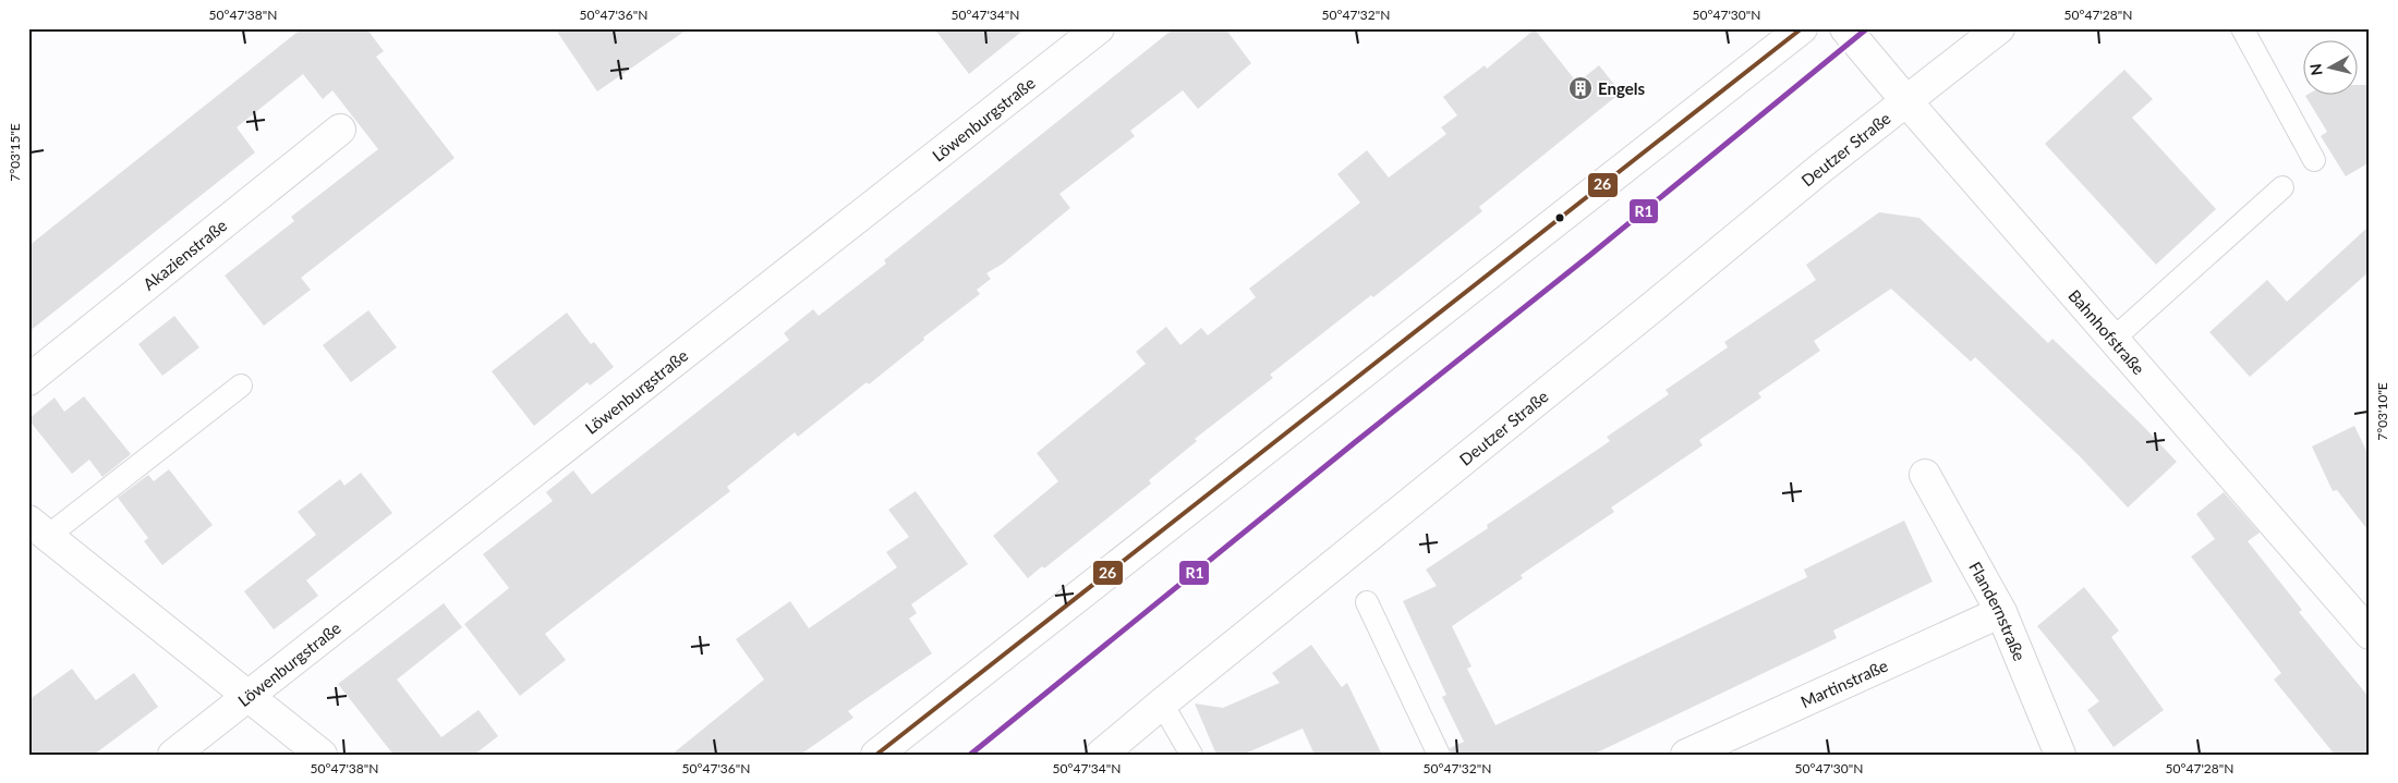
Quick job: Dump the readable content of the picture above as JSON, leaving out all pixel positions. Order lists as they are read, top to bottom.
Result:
{
  "streets": {
    "street": [
      "Löwenburgstraße",
      "Deutzer Straße",
      "Akazienstraße",
      "Bahnhofstraße",
      "Flandernstraße",
      "Martinstraße"
    ]
  },
  "crossings": [
    ["Deutzer Straße", "Bahnhofstraße"],
    ["Flandernstraße", "Martinstraße"]
  ],
  "places": {
    "building": ["Engels"]
  },
  "lines": ["transit line R1", "transit line 26"],
  "north": "left",
  "coordinates": [
    "50°47'38\"N",
    "50°47'36\"N",
    "50°47'34\"N",
    "50°47'32\"N",
    "50°47'30\"N",
    "50°47'28\"N",
    "7°03'15\"E",
    "7°03'10\"E"
  ]
}
